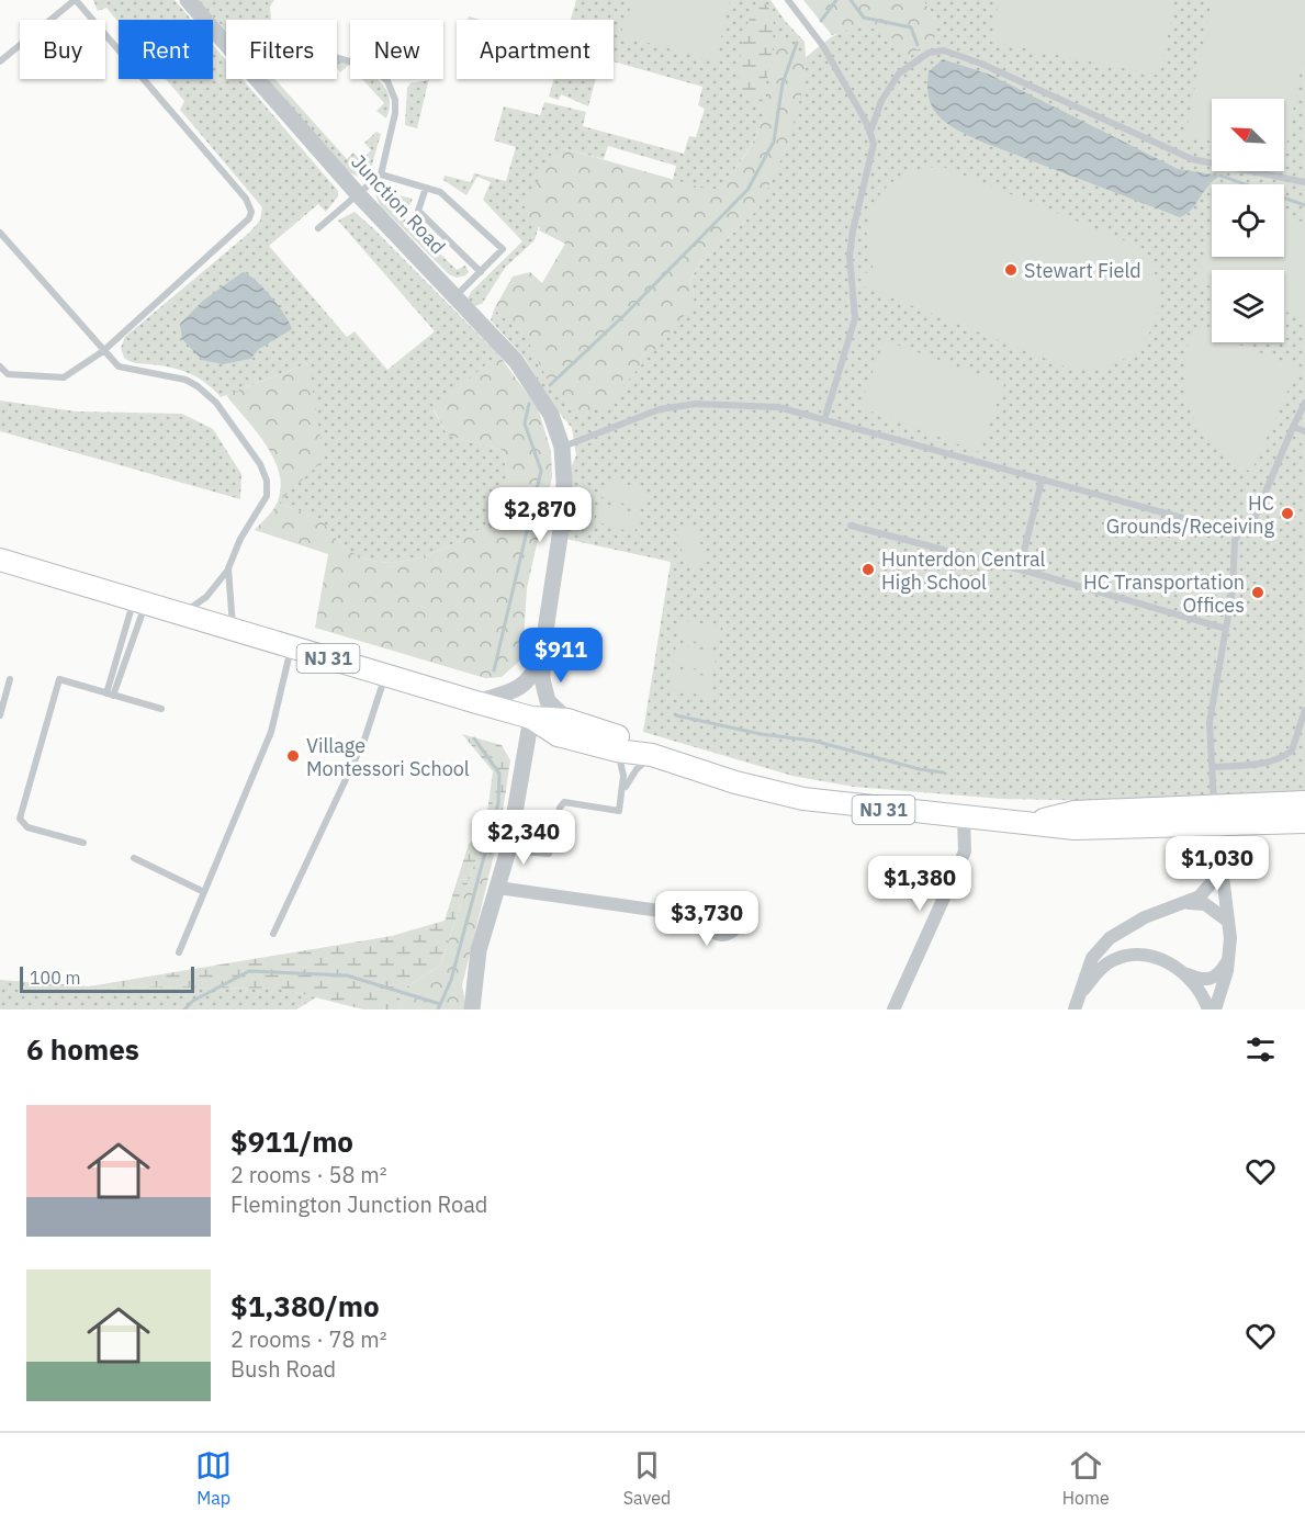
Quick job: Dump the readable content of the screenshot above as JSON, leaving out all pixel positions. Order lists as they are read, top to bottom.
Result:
{
  "streets": {
    "highway": ["NJ 31"],
    "street": ["Junction Road"]
  },
  "places": [
    "Stewart Field",
    "HC Grounds/Receiving",
    "Hunterdon Central High School",
    "HC Transportation Offices",
    "Village Montessori School"
  ],
  "scale_bar": "100 m",
  "north": "top left",
  "page": {
    "chip": [
      "Buy",
      "Rent",
      "Filters",
      "New",
      "Apartment"
    ],
    "price": [
      "$2,870",
      "$911",
      "$2,340",
      "$1,030",
      "$1,380",
      "$3,730"
    ],
    "scale": "100 m",
    "heading": "6 homes",
    "list": [
      {
        "name": "$911/mo",
        "note": "2 rooms · 58 m² · Flemington Junction Road"
      },
      {
        "name": "$1,380/mo",
        "note": "2 rooms · 78 m² · Bush Road"
      }
    ],
    "tabs": ["Map", "Saved", "Home"]
  }
}
